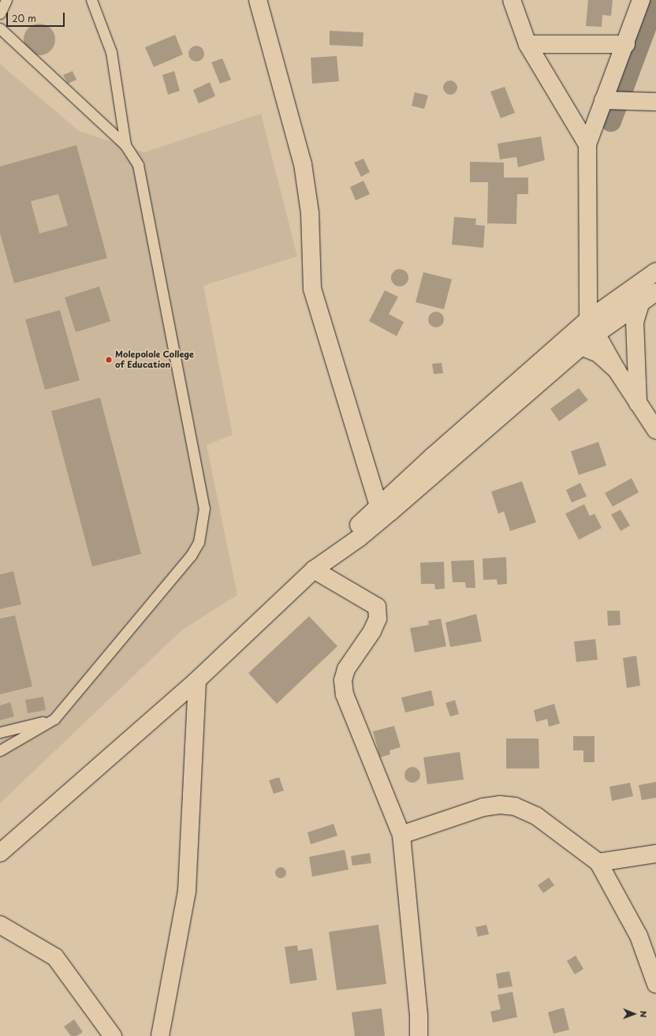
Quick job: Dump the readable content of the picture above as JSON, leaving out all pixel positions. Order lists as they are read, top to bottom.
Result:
{
  "places": ["Molepolole College of Education"],
  "scale_bar": "20 m",
  "north": "right"
}
